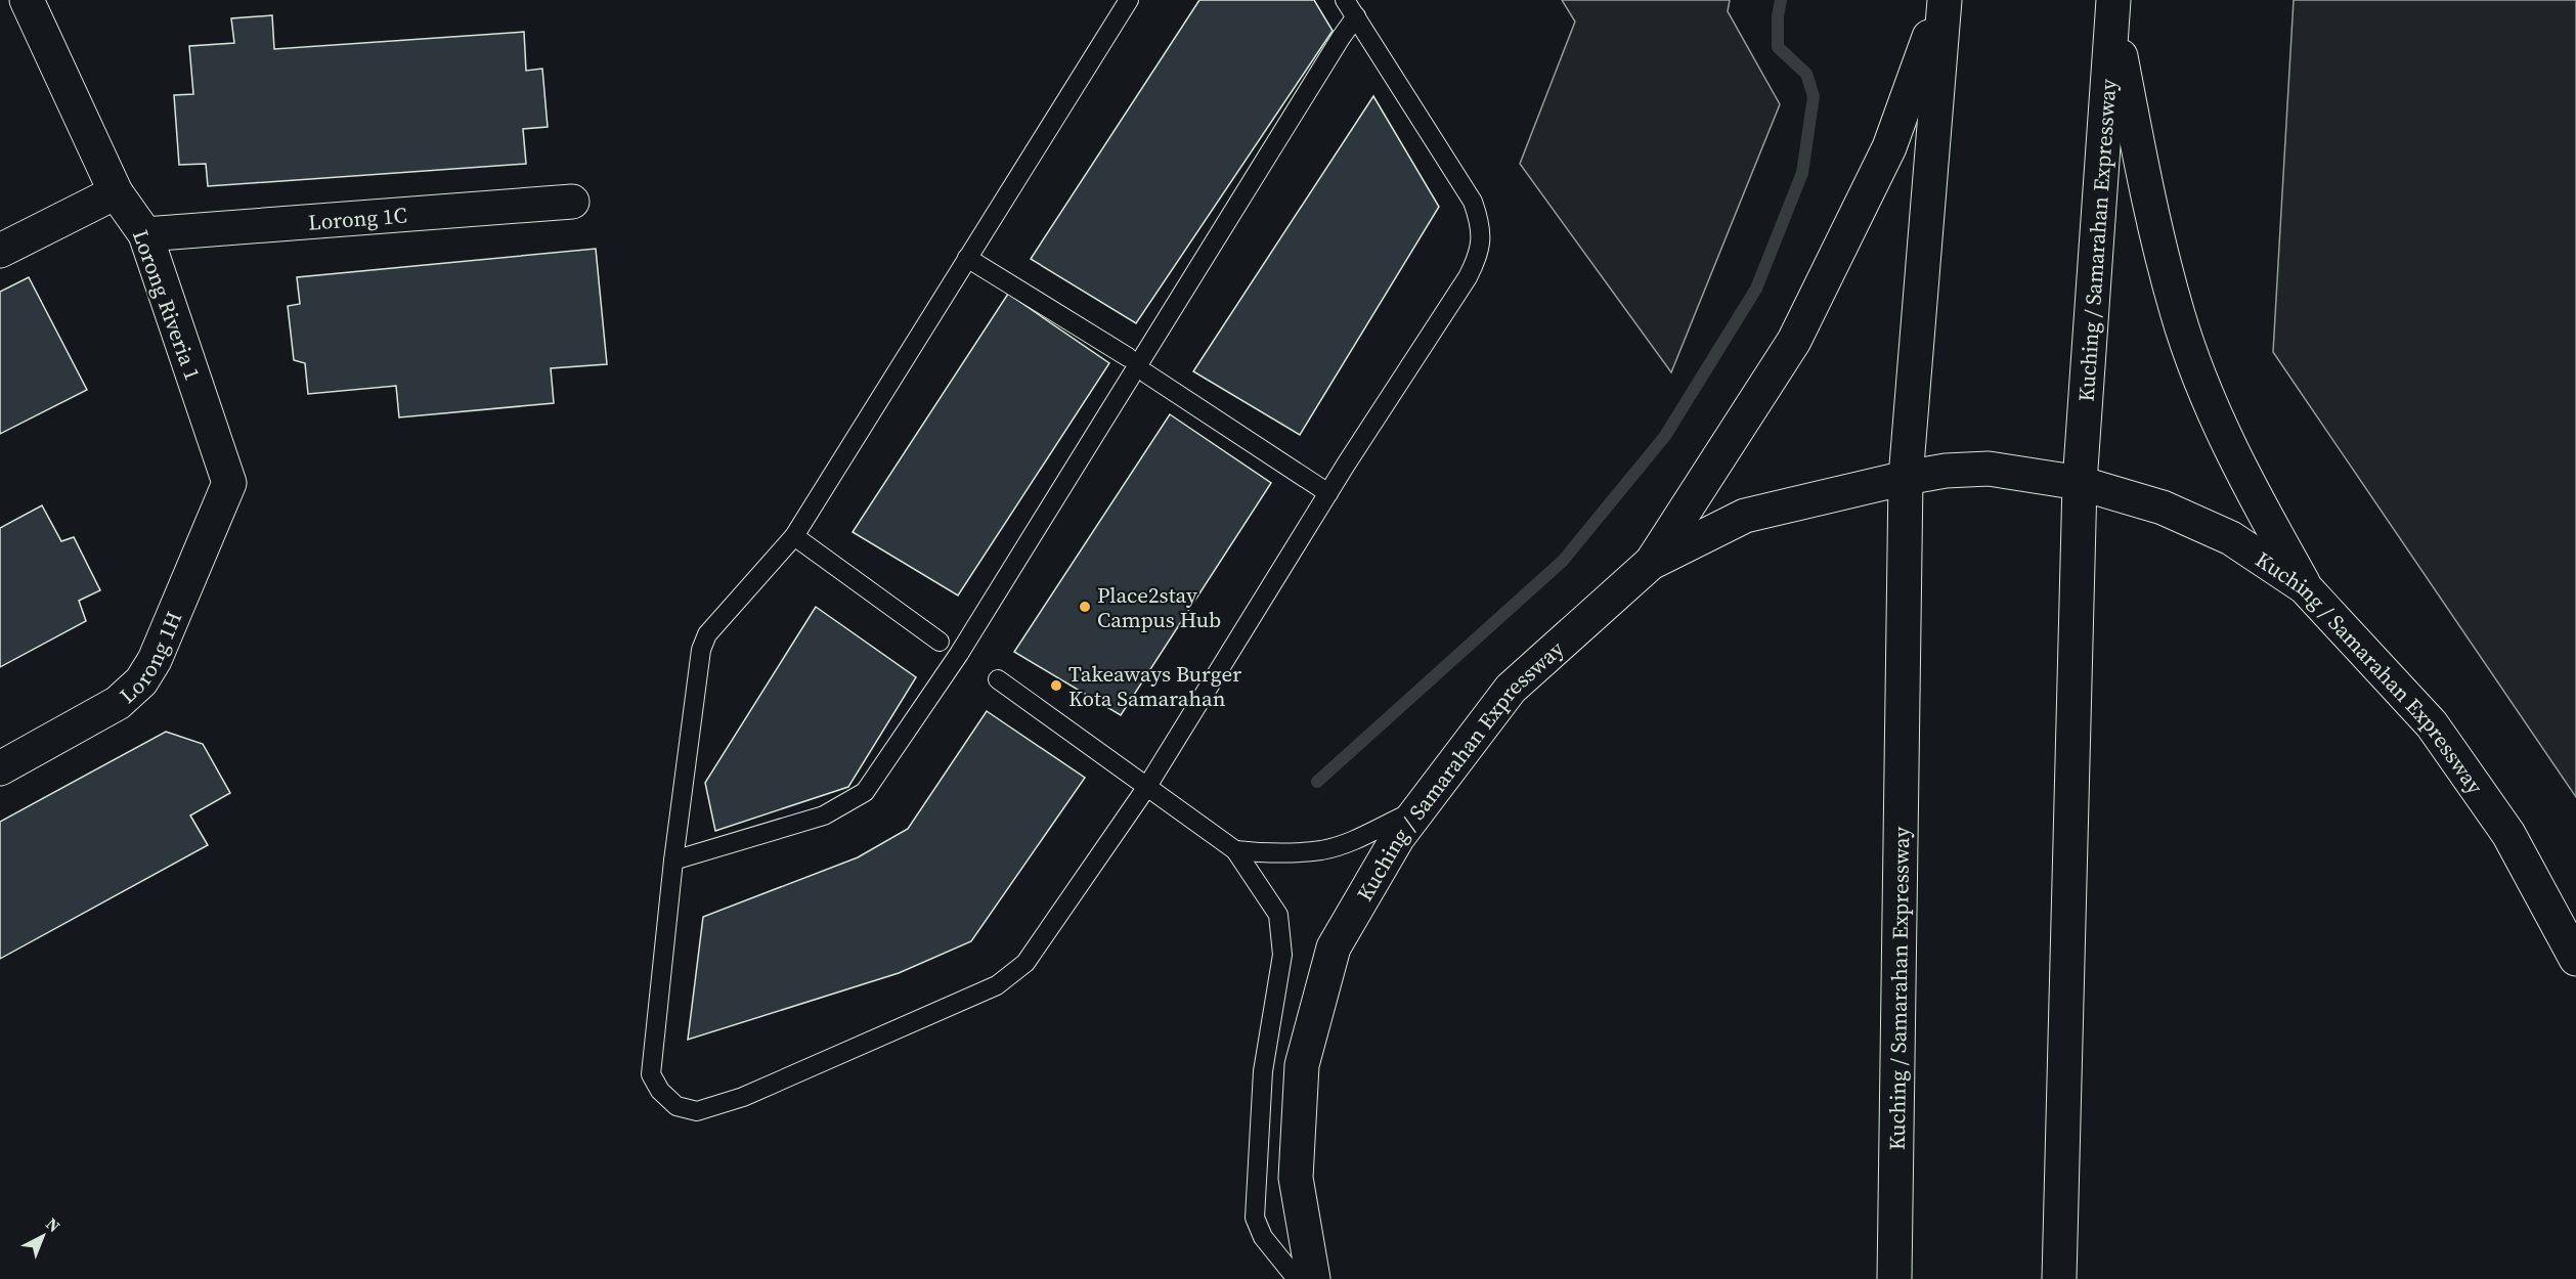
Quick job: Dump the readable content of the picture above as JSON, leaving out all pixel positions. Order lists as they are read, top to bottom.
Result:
{
  "streets": {
    "main road": [
      "Lorong 1C",
      "Kuching / Samarahan Expressway",
      "Lorong Riveria 1",
      "Lorong 1H"
    ]
  },
  "crossings": [
    ["Lorong 1C", "Lorong Riveria 1"],
    ["Lorong Riveria 1", "Lorong 1H"]
  ],
  "places": ["Place2stay Campus Hub", "Takeaways Burger Kota Samarahan"],
  "north": "top right"
}
